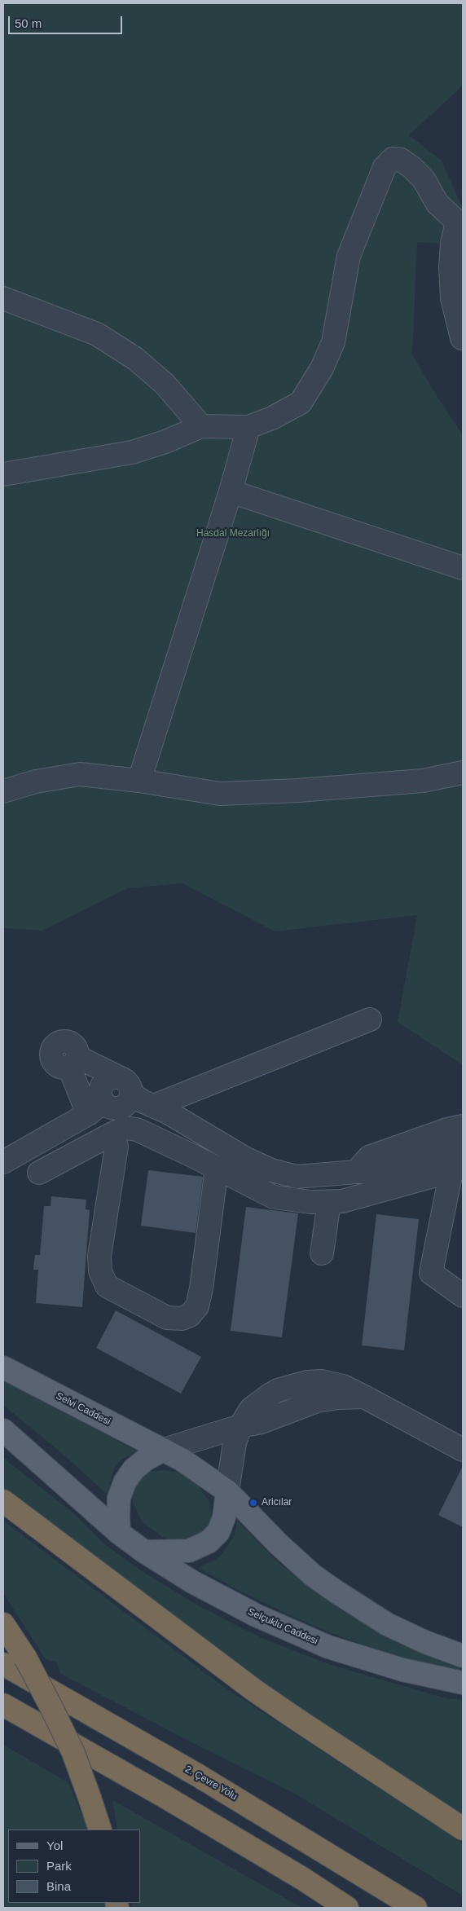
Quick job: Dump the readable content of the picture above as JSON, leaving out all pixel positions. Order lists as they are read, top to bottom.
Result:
{
  "streets": {
    "highway": ["2. Çevre Yolu"],
    "main road": ["Selvi Caddesi", "Selçuklu Caddesi"]
  },
  "crossings": [
    ["Selvi Caddesi", "Selçuklu Caddesi"]
  ],
  "parks": ["Hasdal Mezarlığı"],
  "places": ["Aricılar"],
  "legend": ["Yol", "Park", "Bina"],
  "scale_bar": "50 m"
}
